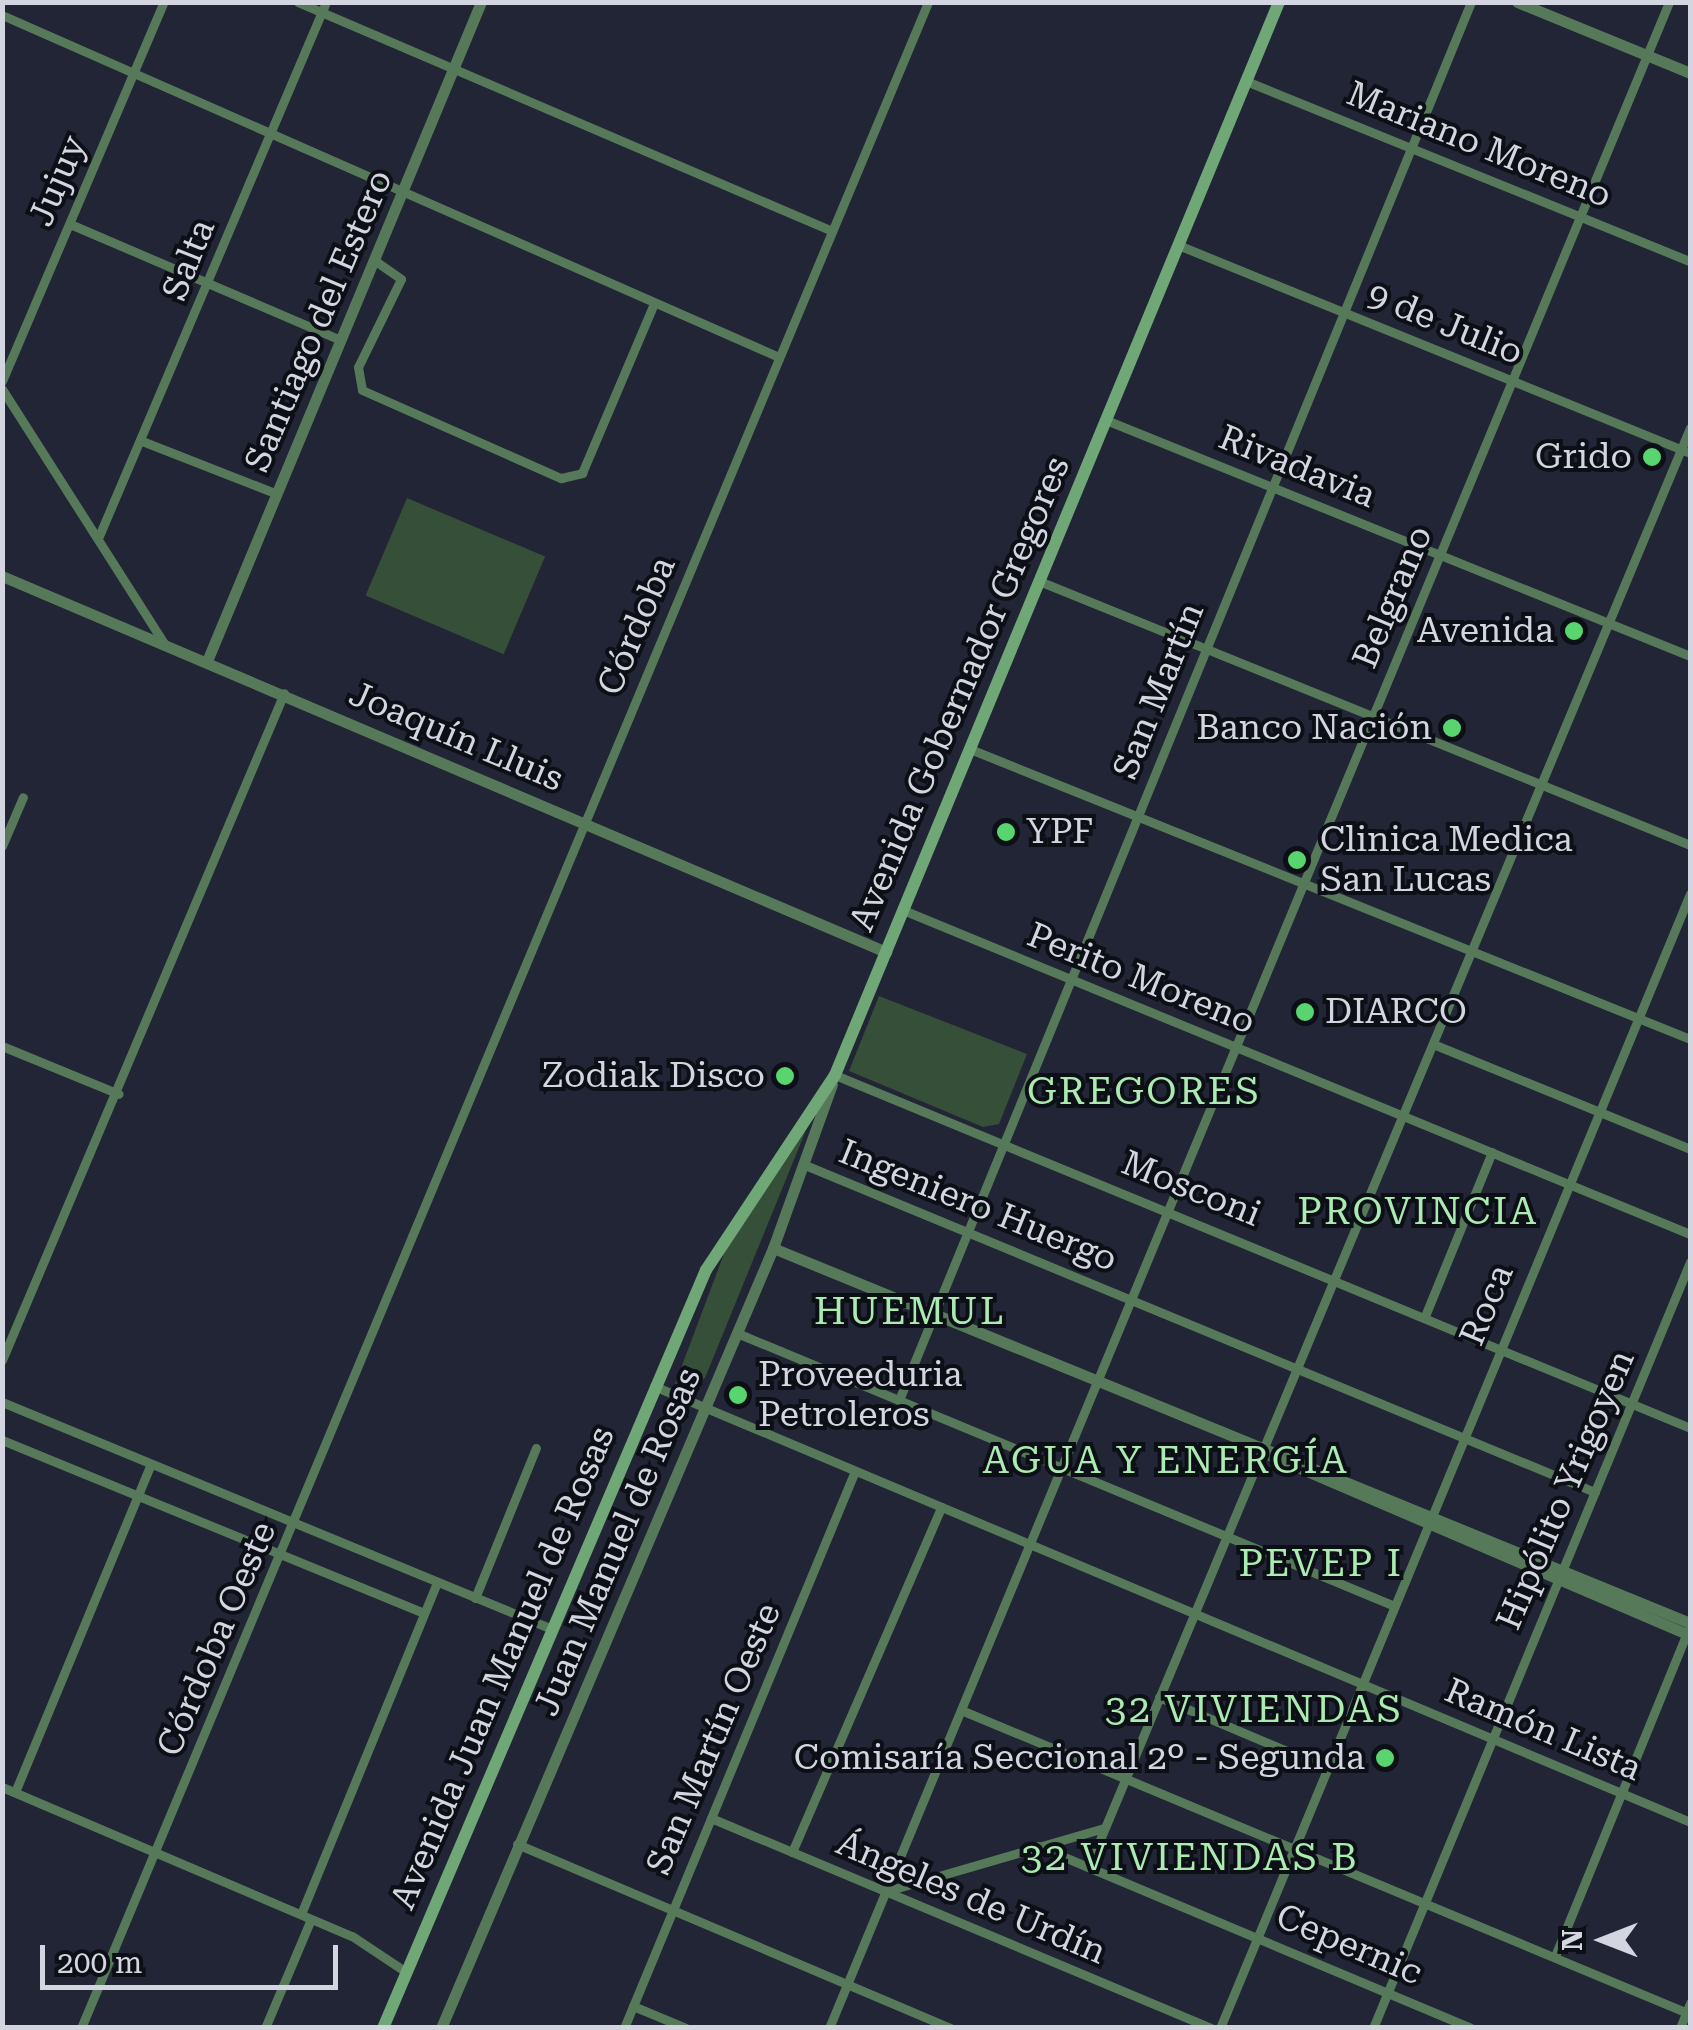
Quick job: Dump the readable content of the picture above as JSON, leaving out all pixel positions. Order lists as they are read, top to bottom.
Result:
{
  "streets": {
    "main road": ["Avenida Gobernador Gregores", "Avenida Juan Manuel de Rosas"],
    "street": [
      "Mariano Moreno",
      "Jujuy",
      "Salta",
      "Santiago del Estero",
      "9 de Julio",
      "Rivadavia",
      "Belgrano",
      "Córdoba",
      "San Martín",
      "Joaquín Lluis",
      "Perito Moreno",
      "Mosconi",
      "Ingeniero Huergo",
      "Roca",
      "Hipólito Yrigoyen",
      "Juan Manuel de Rosas",
      "Córdoba Oeste",
      "Ramón Lista",
      "San Martín Oeste",
      "Ángeles de Urdín",
      "Cepernic"
    ]
  },
  "crossings": [
    ["Mariano Moreno", "Belgrano"],
    ["Mariano Moreno", "San Martín"],
    ["Mariano Moreno", "Avenida Gobernador Gregores"],
    ["Santiago del Estero", "Joaquín Lluis"],
    ["9 de Julio", "Belgrano"],
    ["9 de Julio", "San Martín"],
    ["9 de Julio", "Avenida Gobernador Gregores"],
    ["Rivadavia", "Belgrano"],
    ["Rivadavia", "San Martín"],
    ["Rivadavia", "Avenida Gobernador Gregores"],
    ["Belgrano", "Perito Moreno"],
    ["Belgrano", "Mosconi"],
    ["Belgrano", "Ingeniero Huergo"],
    ["Belgrano", "Ramón Lista"],
    ["Belgrano", "Ángeles de Urdín"],
    ["Córdoba", "Joaquín Lluis"],
    ["Córdoba", "Córdoba Oeste"],
    ["San Martín", "Perito Moreno"],
    ["San Martín", "Mosconi"],
    ["San Martín", "Ingeniero Huergo"],
    ["Avenida Gobernador Gregores", "Joaquín Lluis"],
    ["Avenida Gobernador Gregores", "Perito Moreno"],
    ["Avenida Gobernador Gregores", "Mosconi"],
    ["Avenida Gobernador Gregores", "Juan Manuel de Rosas"],
    ["Avenida Gobernador Gregores", "Avenida Juan Manuel de Rosas"],
    ["Avenida Gobernador Gregores", "Ramón Lista"],
    ["Perito Moreno", "Roca"],
    ["Mosconi", "Roca"],
    ["Mosconi", "Hipólito Yrigoyen"],
    ["Mosconi", "Juan Manuel de Rosas"],
    ["Ingeniero Huergo", "Roca"],
    ["Ingeniero Huergo", "Hipólito Yrigoyen"],
    ["Ingeniero Huergo", "Juan Manuel de Rosas"],
    ["Roca", "Ramón Lista"],
    ["Roca", "Cepernic"],
    ["Hipólito Yrigoyen", "Ramón Lista"],
    ["Hipólito Yrigoyen", "Cepernic"],
    ["Juan Manuel de Rosas", "Ramón Lista"],
    ["Avenida Juan Manuel de Rosas", "Ramón Lista"],
    ["Ramón Lista", "San Martín Oeste"],
    ["San Martín Oeste", "Ángeles de Urdín"]
  ],
  "districts": [
    "GREGORES",
    "PROVINCIA",
    "HUEMUL",
    "AGUA Y ENERGÍA",
    "PEVEP I",
    "32 VIVIENDAS",
    "32 VIVIENDAS B"
  ],
  "places": [
    "Grido",
    "Avenida",
    "Banco Nación",
    "YPF",
    "Clinica Medica San Lucas",
    "DIARCO",
    "Zodiak Disco",
    "Proveeduria Petroleros",
    "Comisaría Seccional 2º - Segunda"
  ],
  "scale_bar": "200 m",
  "north": "left"
}
